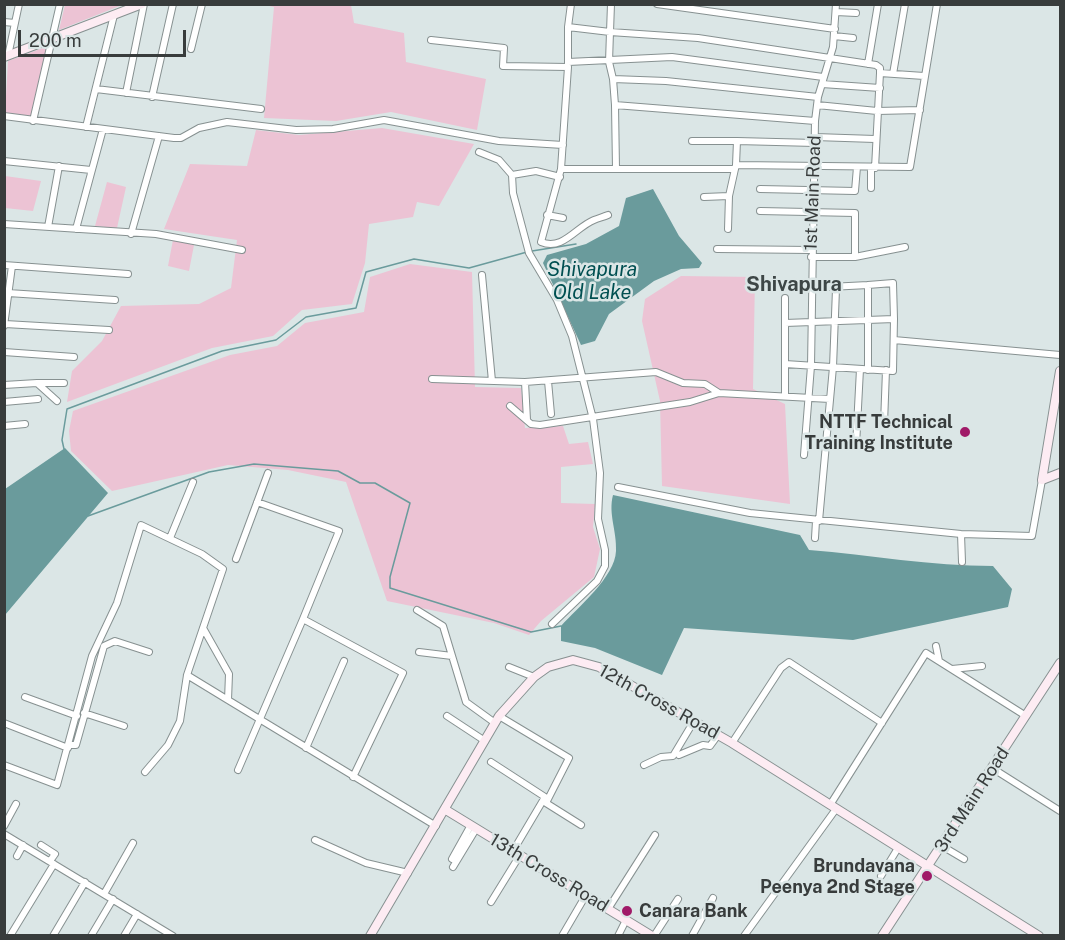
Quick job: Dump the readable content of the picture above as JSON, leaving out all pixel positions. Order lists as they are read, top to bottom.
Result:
{
  "streets": {
    "street": [
      "1st Main Road",
      "12th Cross Road",
      "3rd Main Road",
      "13th Cross Road"
    ]
  },
  "crossings": [
    ["12th Cross Road", "3rd Main Road"],
    ["12th Cross Road", "13th Cross Road"]
  ],
  "districts": ["Shivapura"],
  "water": ["Shivapura Old Lake"],
  "places": ["NTTF Technical Training Institute", "Brundavana Peenya 2nd Stage", "Canara Bank"],
  "scale_bar": "200 m"
}
